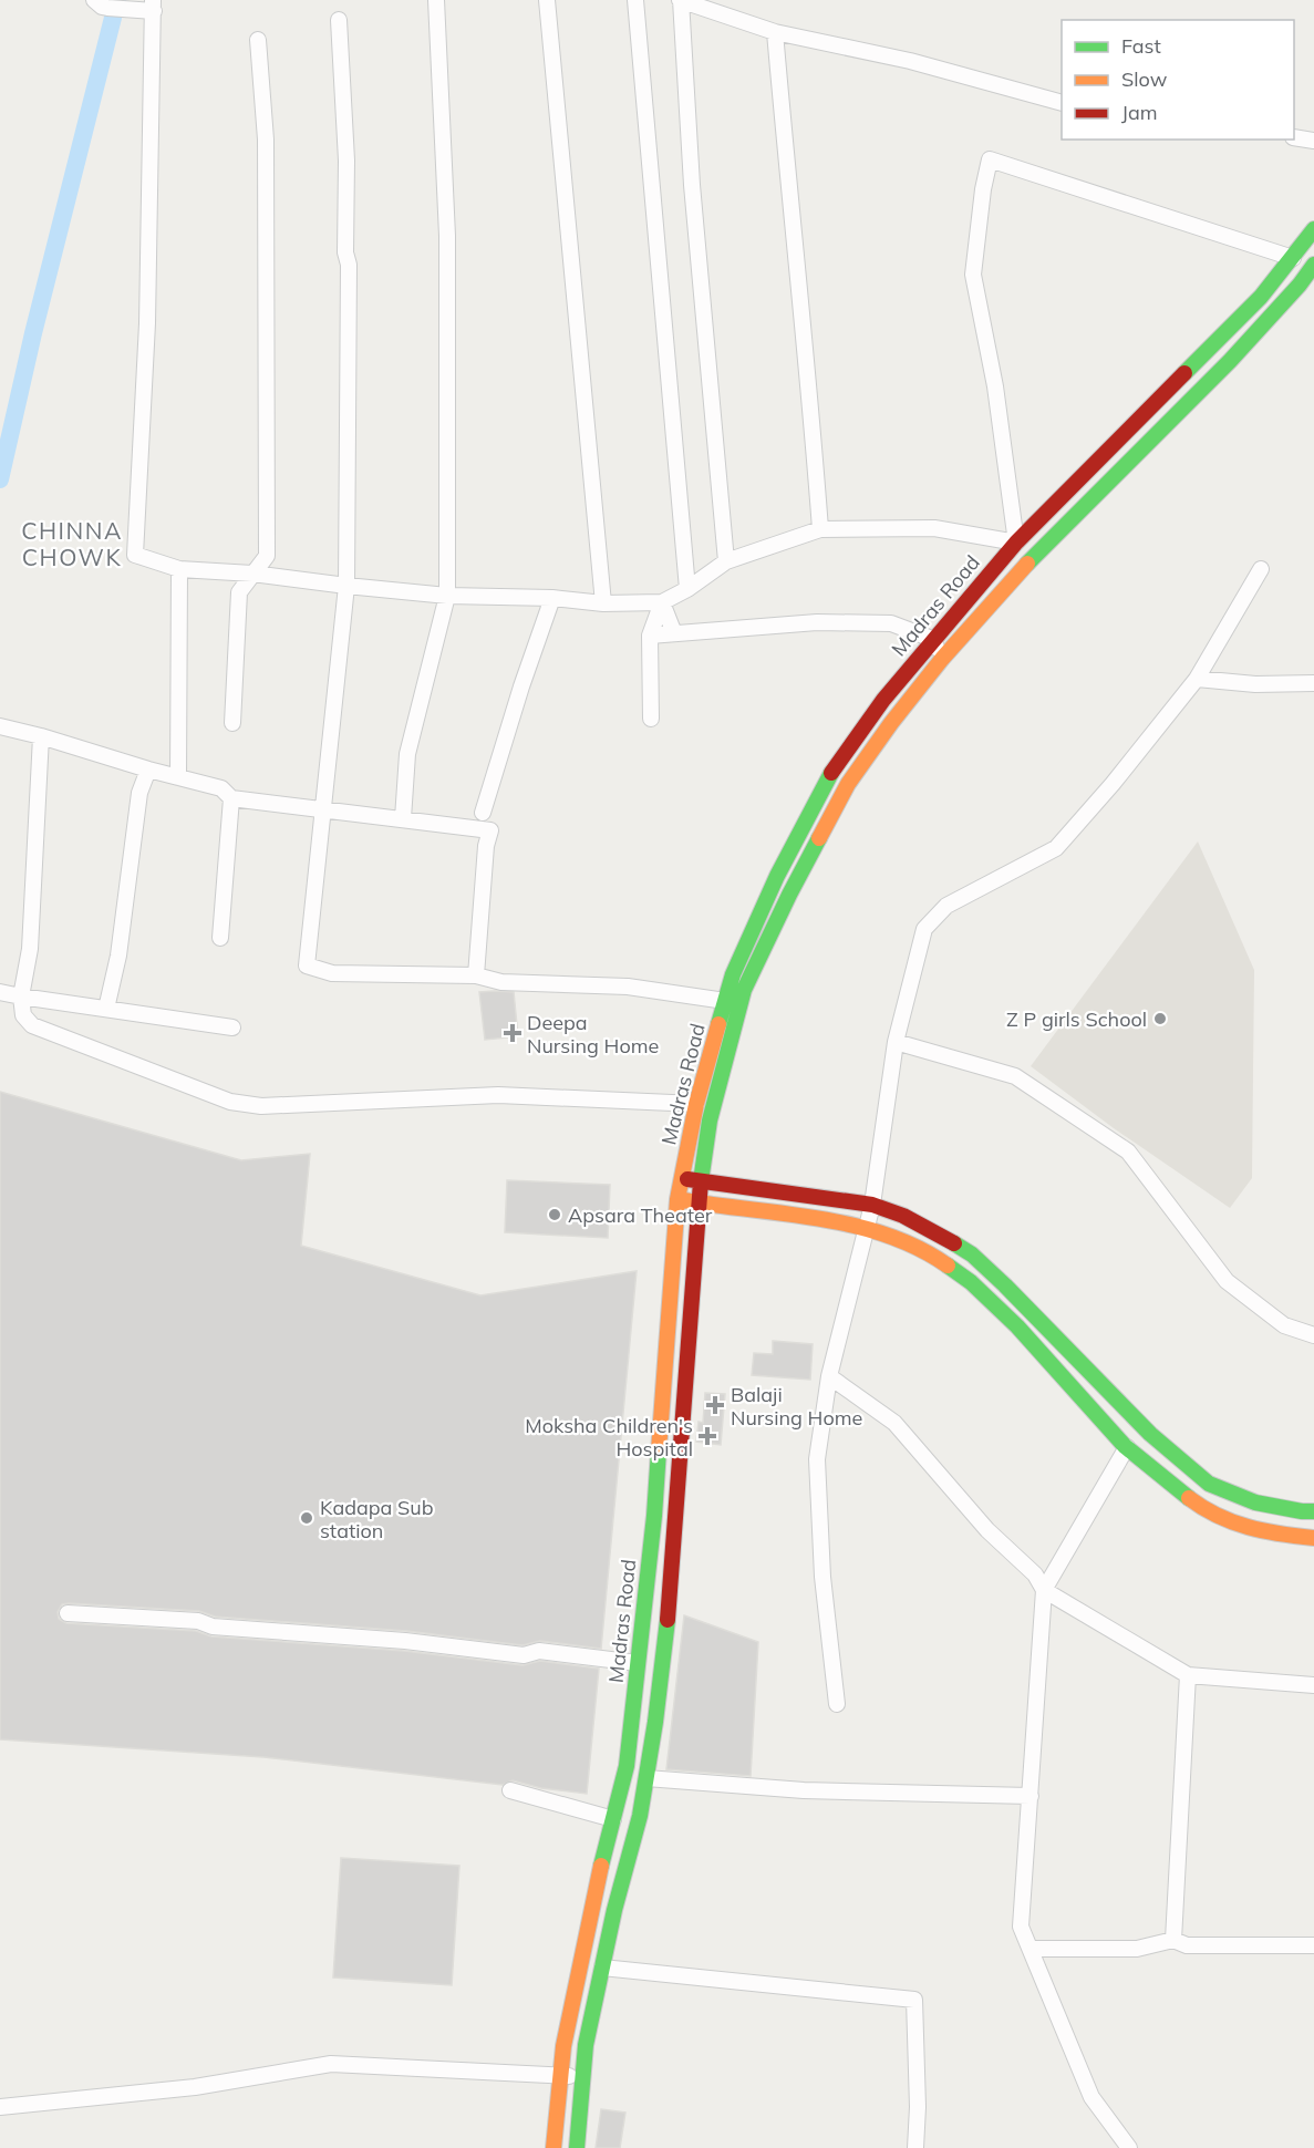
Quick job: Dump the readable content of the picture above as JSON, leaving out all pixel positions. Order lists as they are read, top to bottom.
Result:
{
  "streets": {
    "main road": ["Madras Road"]
  },
  "districts": ["CHINNA CHOWK"],
  "places": {
    "other": ["Z P girls School", "Apsara Theater", "Kadapa Sub station"],
    "health": ["Deepa Nursing Home", "Balaji Nursing Home", "Moksha Children's Hospital"]
  },
  "legend": ["Fast", "Slow", "Jam"]
}
